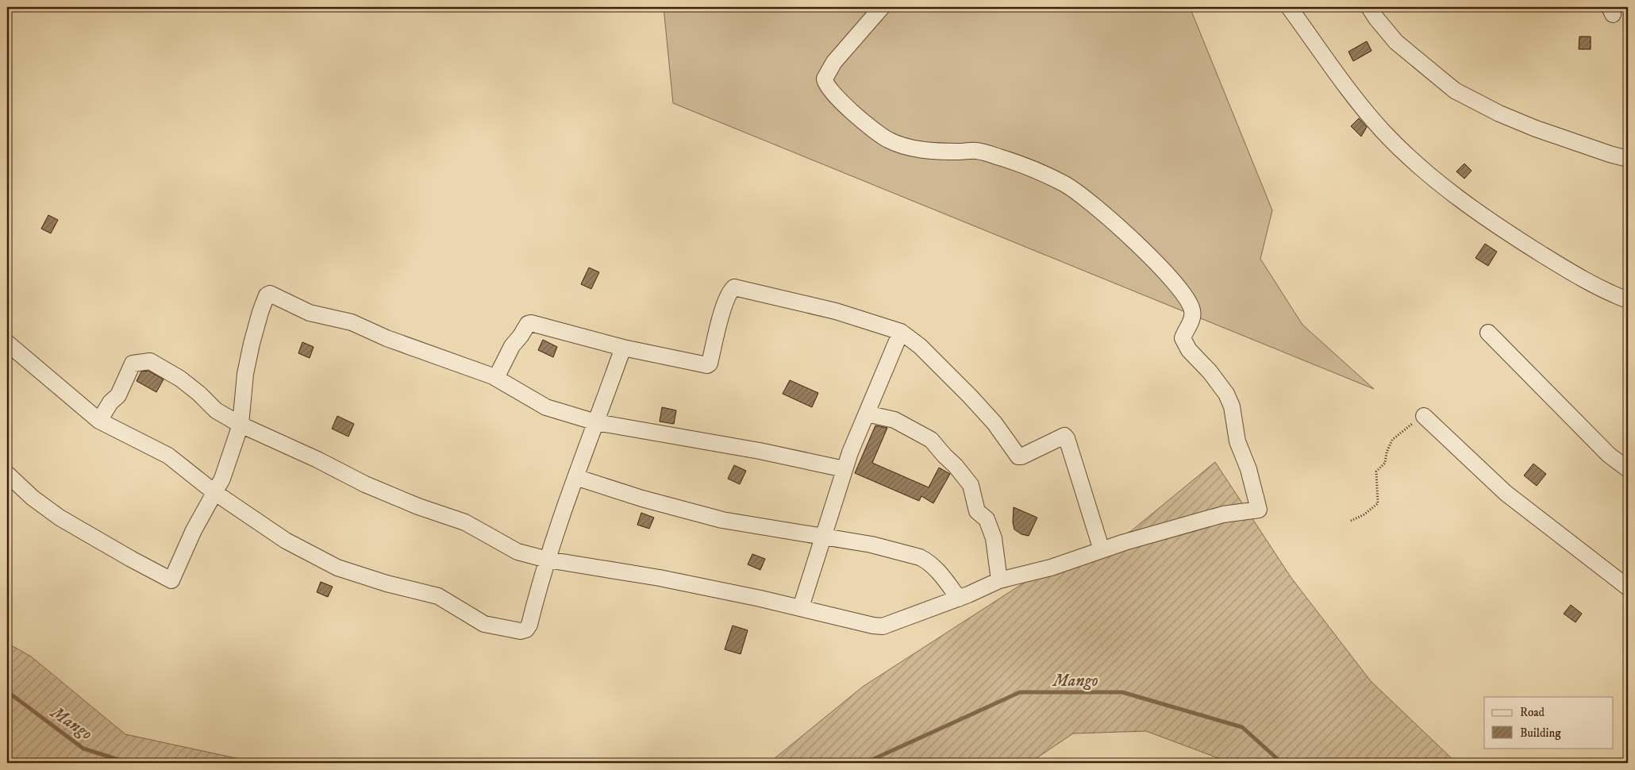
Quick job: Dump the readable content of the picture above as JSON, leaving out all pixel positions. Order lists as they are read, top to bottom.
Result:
{
  "water": ["Mango"],
  "legend": ["Road", "Building"]
}
